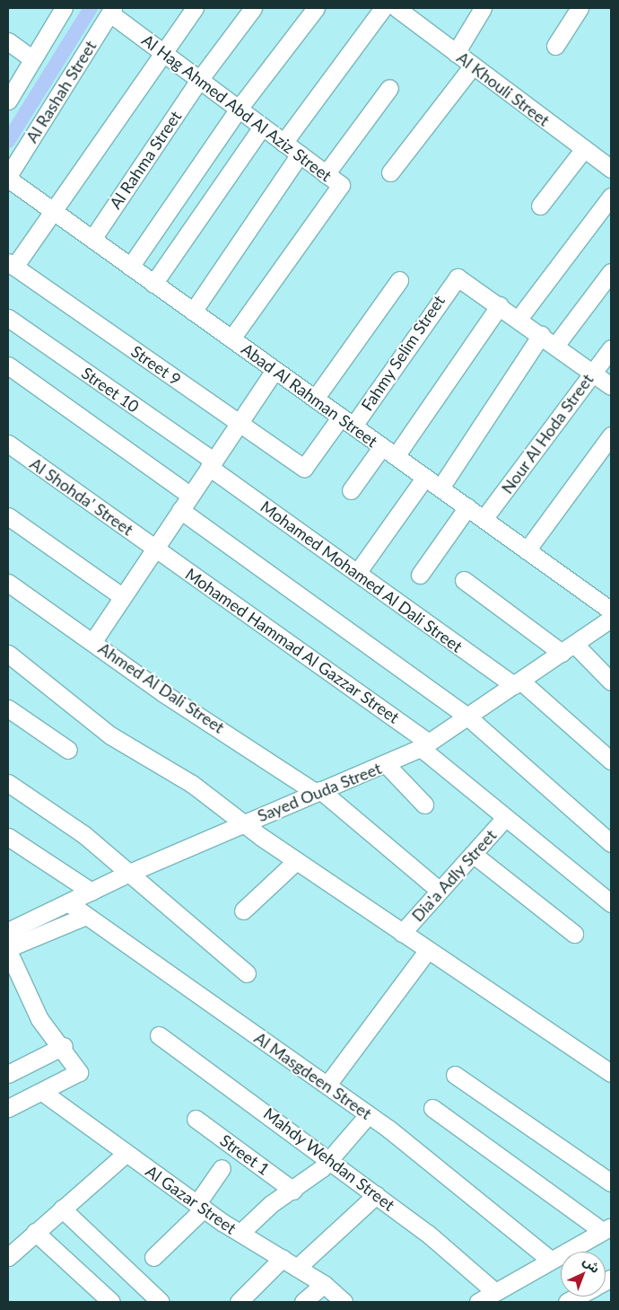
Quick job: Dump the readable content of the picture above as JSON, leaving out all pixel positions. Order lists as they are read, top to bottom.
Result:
{
  "streets": {
    "street": [
      "Al Khouli Street",
      "Al Rashah Street",
      "Al Hag Ahmed Abd Al Aziz Street",
      "Al Rahma Street",
      "Fahmy Selim Street",
      "Street 9",
      "Street 10",
      "Abad Al Rahman Street",
      "Nour Al Hoda Street",
      "Al Shohda' Street",
      "Mohamed Mohamed Al Dali Street",
      "Mohamed Hammad Al Gazzar Street",
      "Ahmed Al Dali Street",
      "Sayed Ouda Street",
      "Dia'a Adly Street",
      "Al Masgdeen Street",
      "Street 1",
      "Mahdy Wehdan Street",
      "Al Gazar Street"
    ]
  },
  "crossings": [
    ["Al Rashah Street", "Al Hag Ahmed Abd Al Aziz Street"],
    ["Al Rashah Street", "Abad Al Rahman Street"],
    ["Al Hag Ahmed Abd Al Aziz Street", "Al Rahma Street"],
    ["Al Hag Ahmed Abd Al Aziz Street", "Abad Al Rahman Street"],
    ["Al Rahma Street", "Abad Al Rahman Street"],
    ["Fahmy Selim Street", "Street 9"],
    ["Fahmy Selim Street", "Abad Al Rahman Street"],
    ["Street 10", "Mohamed Mohamed Al Dali Street"],
    ["Abad Al Rahman Street", "Nour Al Hoda Street"],
    ["Al Shohda' Street", "Mohamed Hammad Al Gazzar Street"],
    ["Mohamed Mohamed Al Dali Street", "Sayed Ouda Street"],
    ["Mohamed Hammad Al Gazzar Street", "Sayed Ouda Street"],
    ["Mohamed Hammad Al Gazzar Street", "Dia'a Adly Street"],
    ["Ahmed Al Dali Street", "Sayed Ouda Street"],
    ["Ahmed Al Dali Street", "Dia'a Adly Street"],
    ["Sayed Ouda Street", "Al Masgdeen Street"]
  ],
  "north": "top right"
}
